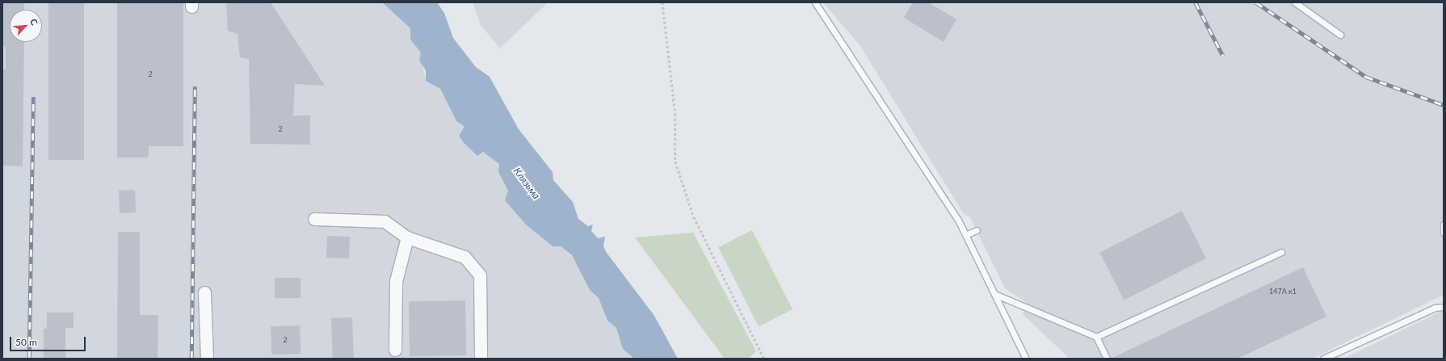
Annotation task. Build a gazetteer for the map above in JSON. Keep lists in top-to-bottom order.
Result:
{
  "water": ["Клязьма"],
  "house_numbers": [
    "2",
    "2",
    "147А к1",
    "2"
  ],
  "scale_bar": "50 m",
  "north": "top right"
}
